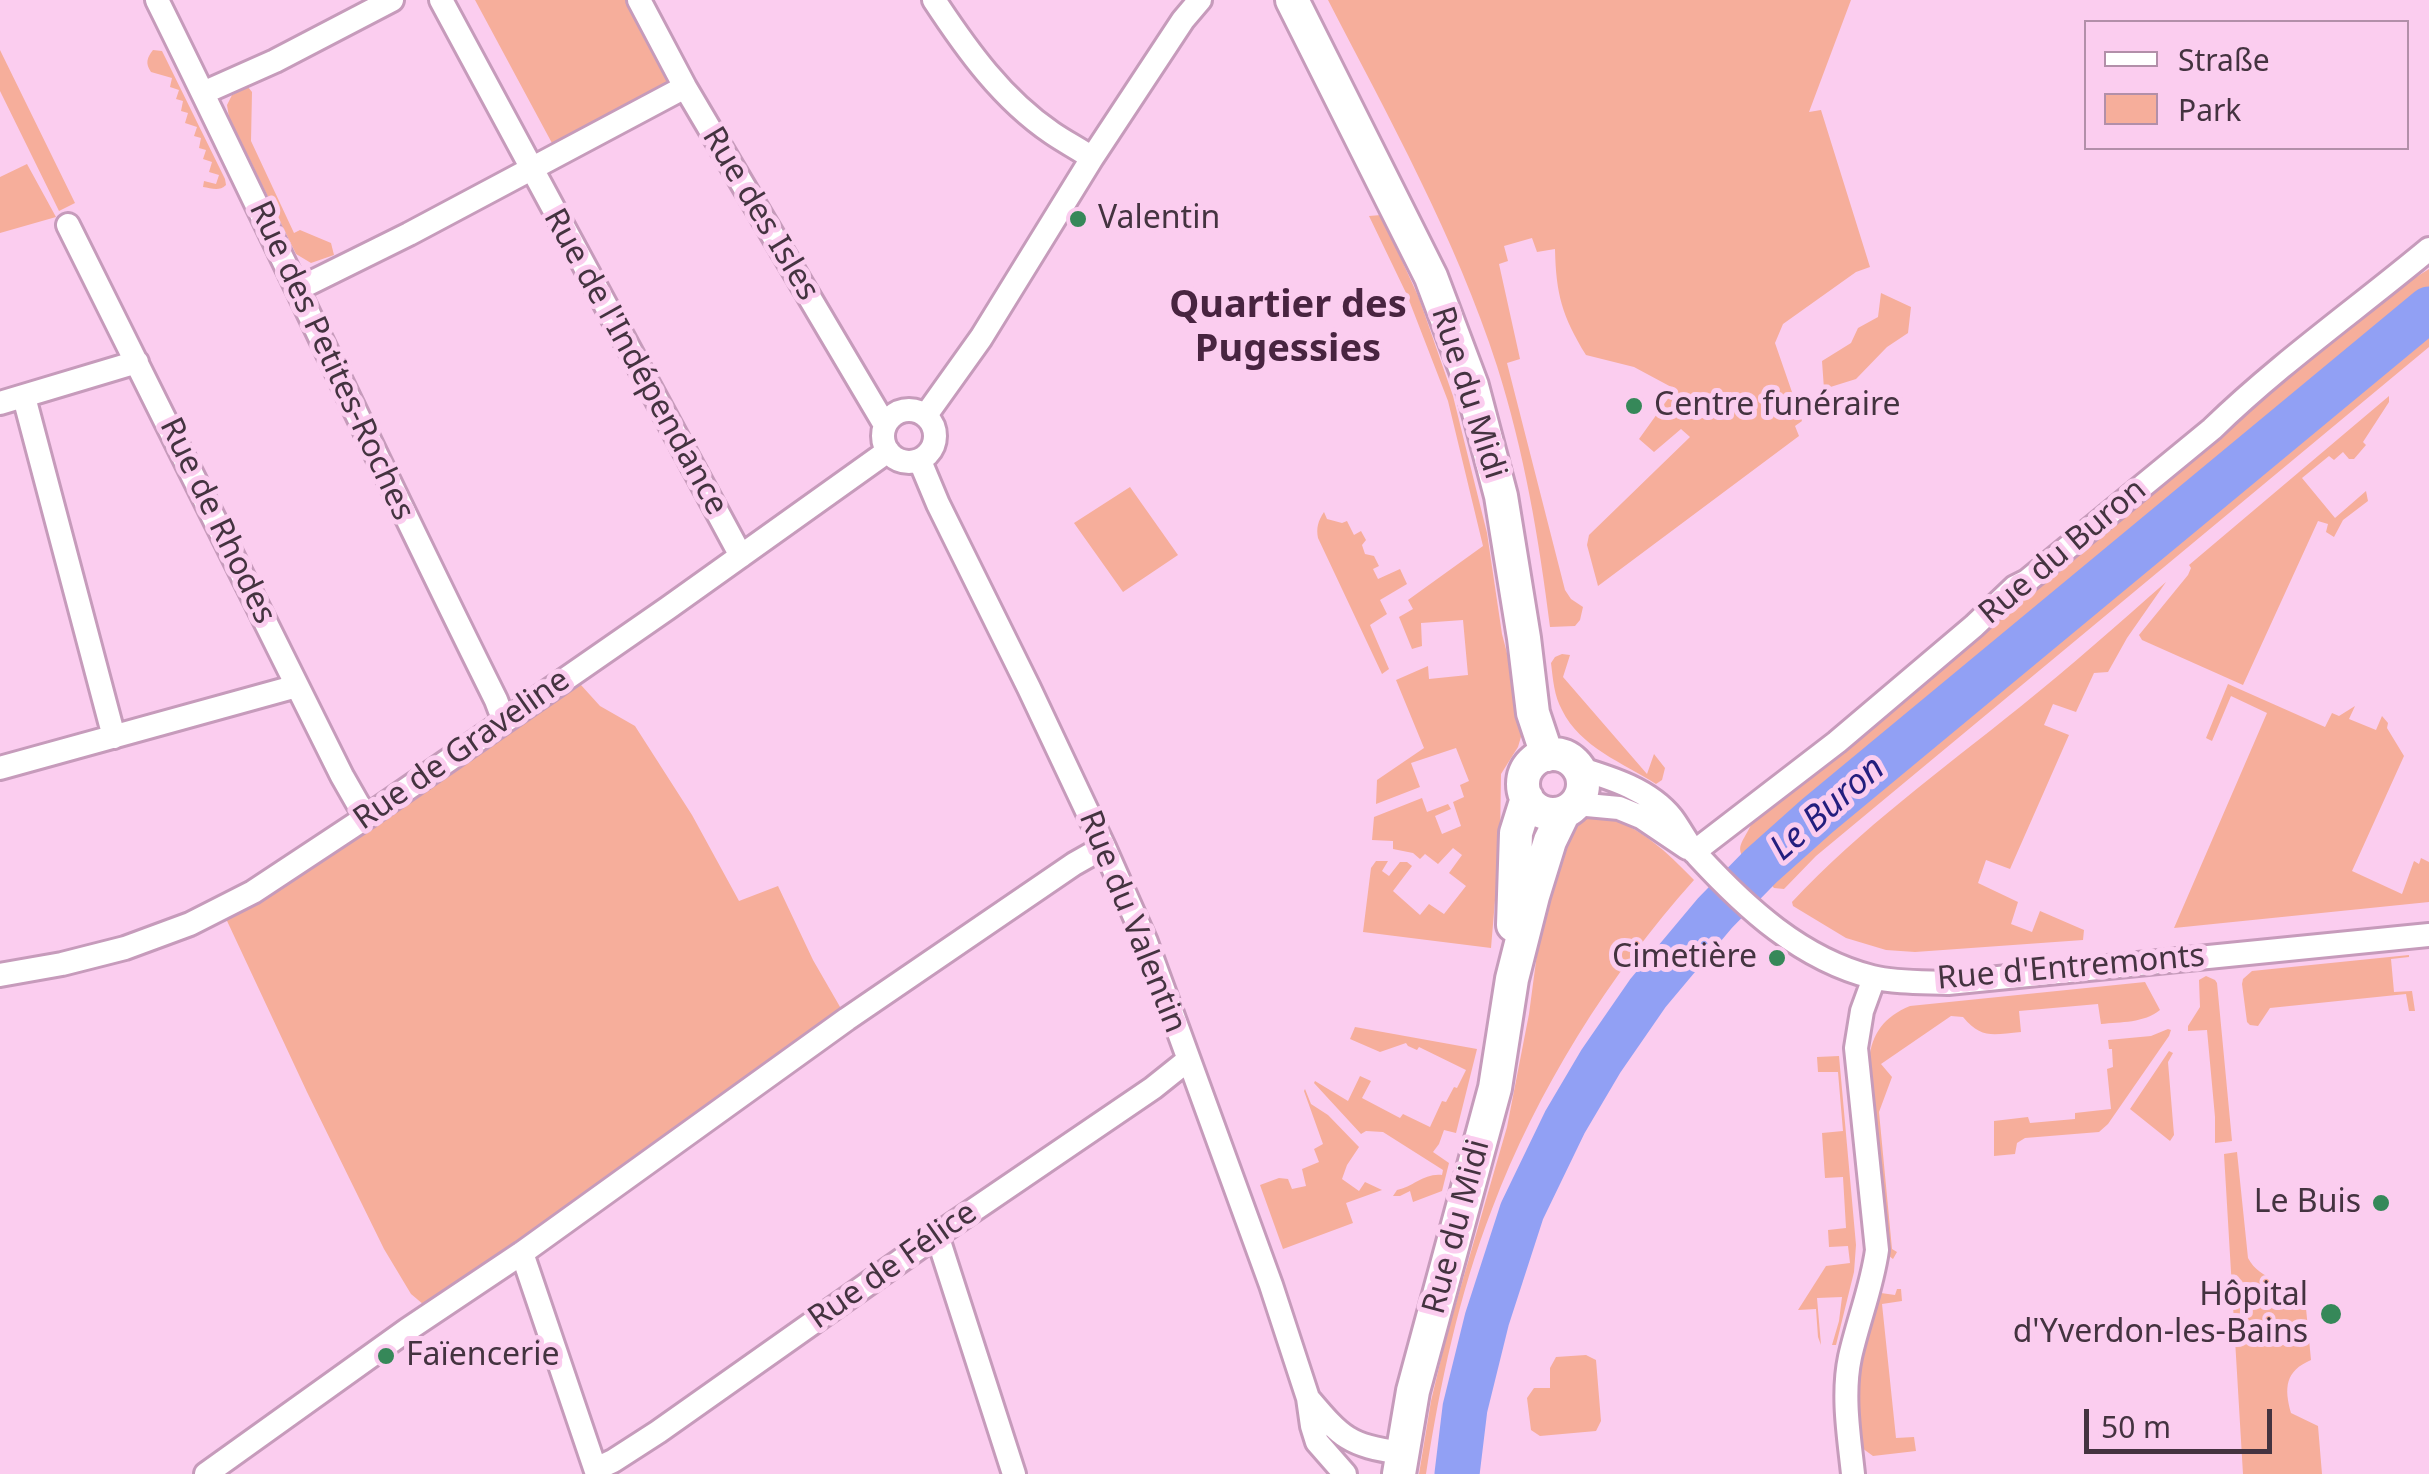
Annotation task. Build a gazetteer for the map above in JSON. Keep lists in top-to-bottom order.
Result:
{
  "streets": {
    "main road": ["Rue du Midi"],
    "street": [
      "Rue des Isles",
      "Rue des Petites-Roches",
      "Rue de l'Indépendance",
      "Rue de Rhodes",
      "Rue du Buron",
      "Rue de Graveline",
      "Rue du Valentin",
      "Rue d'Entremonts",
      "Rue de Félice"
    ]
  },
  "crossings": [
    ["Rue des Isles", "Rue de l'Indépendance"],
    ["Rue des Isles", "Rue de Graveline"],
    ["Rue des Isles", "Rue du Valentin"],
    ["Rue des Petites-Roches", "Rue de l'Indépendance"],
    ["Rue des Petites-Roches", "Rue de Graveline"],
    ["Rue de l'Indépendance", "Rue de Graveline"],
    ["Rue du Midi", "Rue du Valentin"],
    ["Rue du Midi", "Rue d'Entremonts"],
    ["Rue de Rhodes", "Rue de Graveline"],
    ["Rue du Buron", "Rue d'Entremonts"],
    ["Rue de Graveline", "Rue du Valentin"],
    ["Rue du Valentin", "Rue de Félice"]
  ],
  "districts": ["Quartier des Pugessies"],
  "water": ["Le Buron"],
  "places": [
    "Valentin",
    "Centre funéraire",
    "Cimetière",
    "Le Buis",
    "Hôpital d'Yverdon-les-Bains",
    "Faïencerie"
  ],
  "legend": ["Straße", "Park"],
  "scale_bar": "50 m"
}
